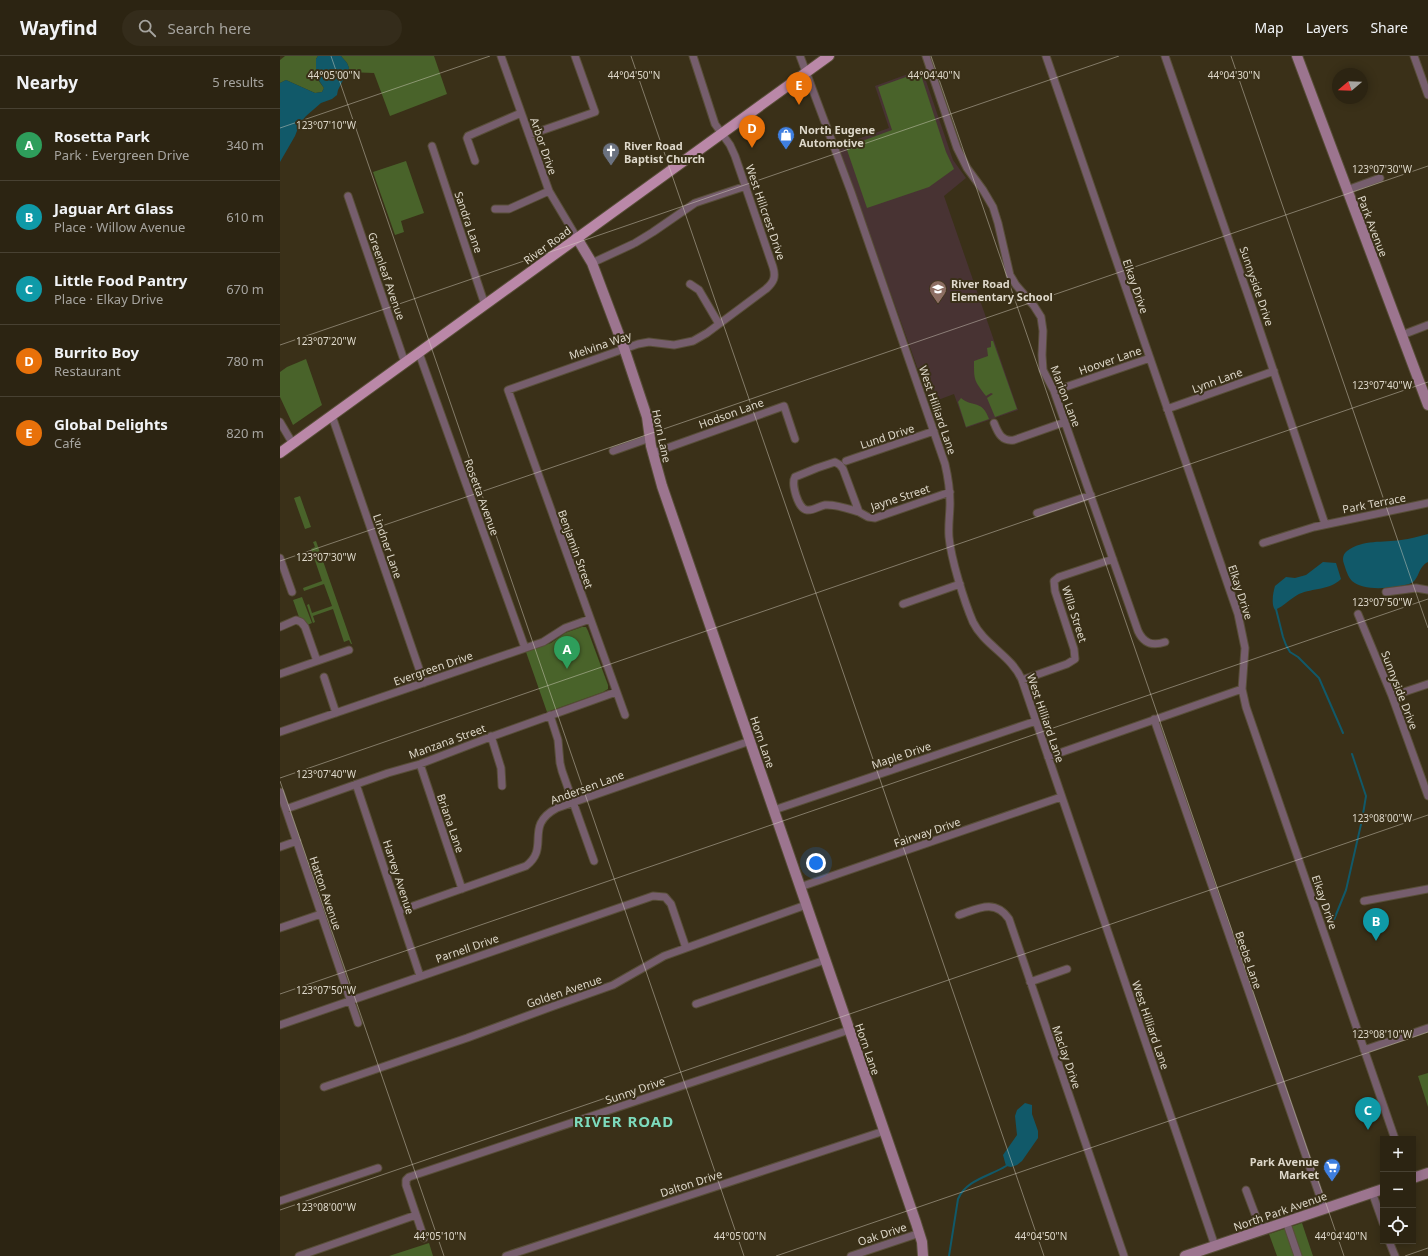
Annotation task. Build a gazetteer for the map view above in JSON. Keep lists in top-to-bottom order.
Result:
{
  "streets": {
    "main road": ["River Road"],
    "street": [
      "Arbor Drive",
      "West Hillcrest Drive",
      "Sandra Lane",
      "Park Avenue",
      "Greenleaf Avenue",
      "Elkay Drive",
      "Sunnyside Drive",
      "Melvina Way",
      "Hoover Lane",
      "Lynn Lane",
      "Marion Lane",
      "West Hilliard Lane",
      "Hodson Lane",
      "Horn Lane",
      "Lund Drive",
      "Rosetta Avenue",
      "Jayne Street",
      "Park Terrace",
      "Lindner Lane",
      "Benjamin Street",
      "Willa Street",
      "Evergreen Drive",
      "Manzana Street",
      "Maple Drive",
      "Andersen Lane",
      "Briana Lane",
      "Fairway Drive",
      "Harvey Avenue",
      "Hatton Avenue",
      "Parnell Drive",
      "Beebe Lane",
      "Golden Avenue",
      "Maclay Drive",
      "Sunny Drive",
      "Dalton Drive",
      "North Park Avenue",
      "Oak Drive"
    ]
  },
  "crossings": [
    ["Arbor Drive", "River Road"],
    ["Arbor Drive", "Horn Lane"],
    ["West Hillcrest Drive", "River Road"],
    ["West Hillcrest Drive", "Melvina Way"],
    ["Sandra Lane", "River Road"],
    ["River Road", "Greenleaf Avenue"],
    ["River Road", "West Hilliard Lane"],
    ["River Road", "Horn Lane"],
    ["River Road", "Rosetta Avenue"],
    ["River Road", "Lindner Lane"],
    ["Elkay Drive", "Hoover Lane"],
    ["Elkay Drive", "Lynn Lane"],
    ["Sunnyside Drive", "Lynn Lane"],
    ["Sunnyside Drive", "Park Terrace"],
    ["Melvina Way", "Horn Lane"],
    ["Melvina Way", "Benjamin Street"],
    ["Hoover Lane", "Marion Lane"],
    ["Marion Lane", "Willa Street"],
    ["West Hilliard Lane", "Lund Drive"],
    ["West Hilliard Lane", "Jayne Street"],
    ["West Hilliard Lane", "Willa Street"],
    ["West Hilliard Lane", "Maple Drive"],
    ["West Hilliard Lane", "Fairway Drive"],
    ["West Hilliard Lane", "North Park Avenue"],
    ["Hodson Lane", "Horn Lane"],
    ["Horn Lane", "Maple Drive"],
    ["Horn Lane", "Andersen Lane"],
    ["Horn Lane", "Fairway Drive"],
    ["Horn Lane", "Golden Avenue"],
    ["Horn Lane", "Sunny Drive"],
    ["Horn Lane", "Dalton Drive"],
    ["Horn Lane", "Oak Drive"],
    ["Rosetta Avenue", "Evergreen Drive"],
    ["Lindner Lane", "Evergreen Drive"],
    ["Benjamin Street", "Evergreen Drive"],
    ["Benjamin Street", "Manzana Street"],
    ["Manzana Street", "Briana Lane"],
    ["Manzana Street", "Harvey Avenue"],
    ["Manzana Street", "Hatton Avenue"],
    ["Andersen Lane", "Briana Lane"],
    ["Andersen Lane", "Harvey Avenue"],
    ["Harvey Avenue", "Parnell Drive"],
    ["Hatton Avenue", "Parnell Drive"],
    ["Parnell Drive", "Golden Avenue"],
    ["Beebe Lane", "North Park Avenue"]
  ],
  "districts": ["RIVER ROAD"],
  "places": {
    "shop": ["North Eugene Automotive"],
    "church": ["River Road Baptist Church"],
    "school or university": ["River Road Elementary School"],
    "supermarket": ["Park Avenue Market"]
  },
  "north": "left",
  "page": {
    "header": "Wayfind",
    "search": "Search here",
    "nav": ["Map", "Layers", "Share"],
    "heading": ["Nearby", "5 results"],
    "pins": [
      "E",
      "D",
      "A",
      "B",
      "C"
    ],
    "list": [
      {
        "mark": "A",
        "name": "Rosetta Park",
        "note": "Park · Evergreen Drive",
        "value": "340 m"
      },
      {
        "mark": "B",
        "name": "Jaguar Art Glass",
        "note": "Place · Willow Avenue",
        "value": "610 m"
      },
      {
        "mark": "C",
        "name": "Little Food Pantry",
        "note": "Place · Elkay Drive",
        "value": "670 m"
      },
      {
        "mark": "D",
        "name": "Burrito Boy",
        "note": "Restaurant",
        "value": "780 m"
      },
      {
        "mark": "E",
        "name": "Global Delights",
        "note": "Café",
        "value": "820 m"
      }
    ],
    "map_buttons": ["+", "−"]
  },
  "coordinates": [
    "44°05'00\"N",
    "44°04'50\"N",
    "44°04'40\"N",
    "44°04'30\"N",
    "123°07'10\"W",
    "123°07'30\"W",
    "123°07'20\"W",
    "123°07'40\"W",
    "123°07'50\"W",
    "123°08'00\"W",
    "123°08'10\"W",
    "44°05'10\"N"
  ]
}
